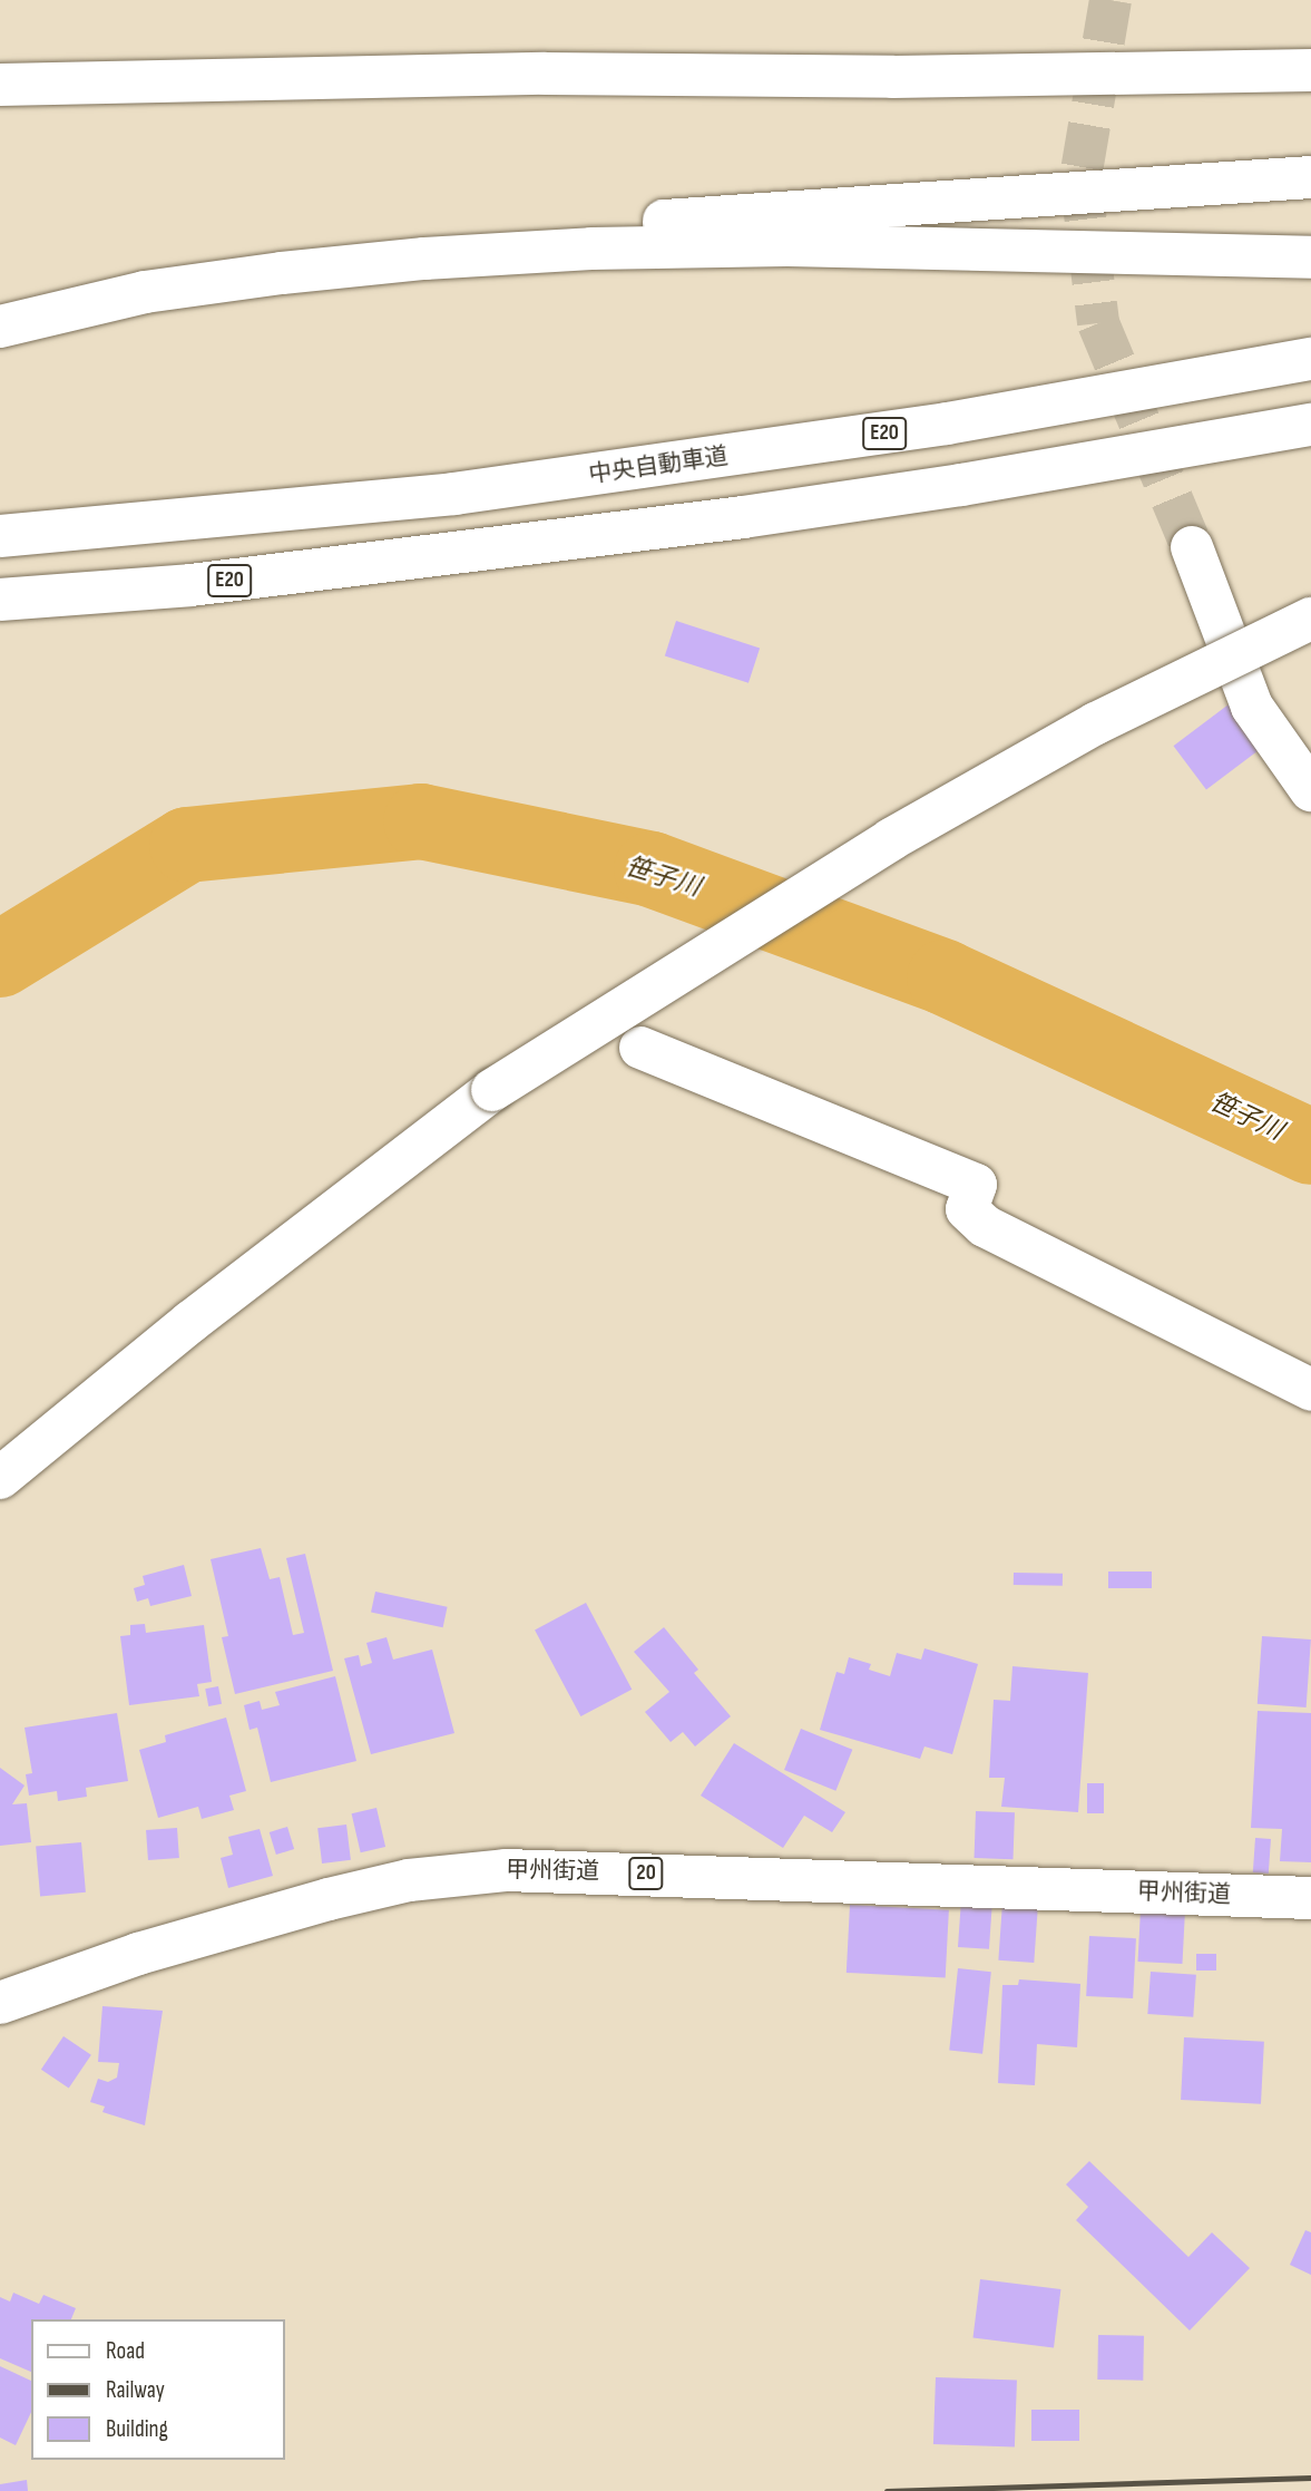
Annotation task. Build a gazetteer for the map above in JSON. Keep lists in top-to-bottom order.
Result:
{
  "streets": {
    "main road": [
      "E20",
      "中央自動車道",
      "甲州街道",
      "20"
    ]
  },
  "water": ["笹子川"],
  "legend": ["Road", "Railway", "Building"]
}
